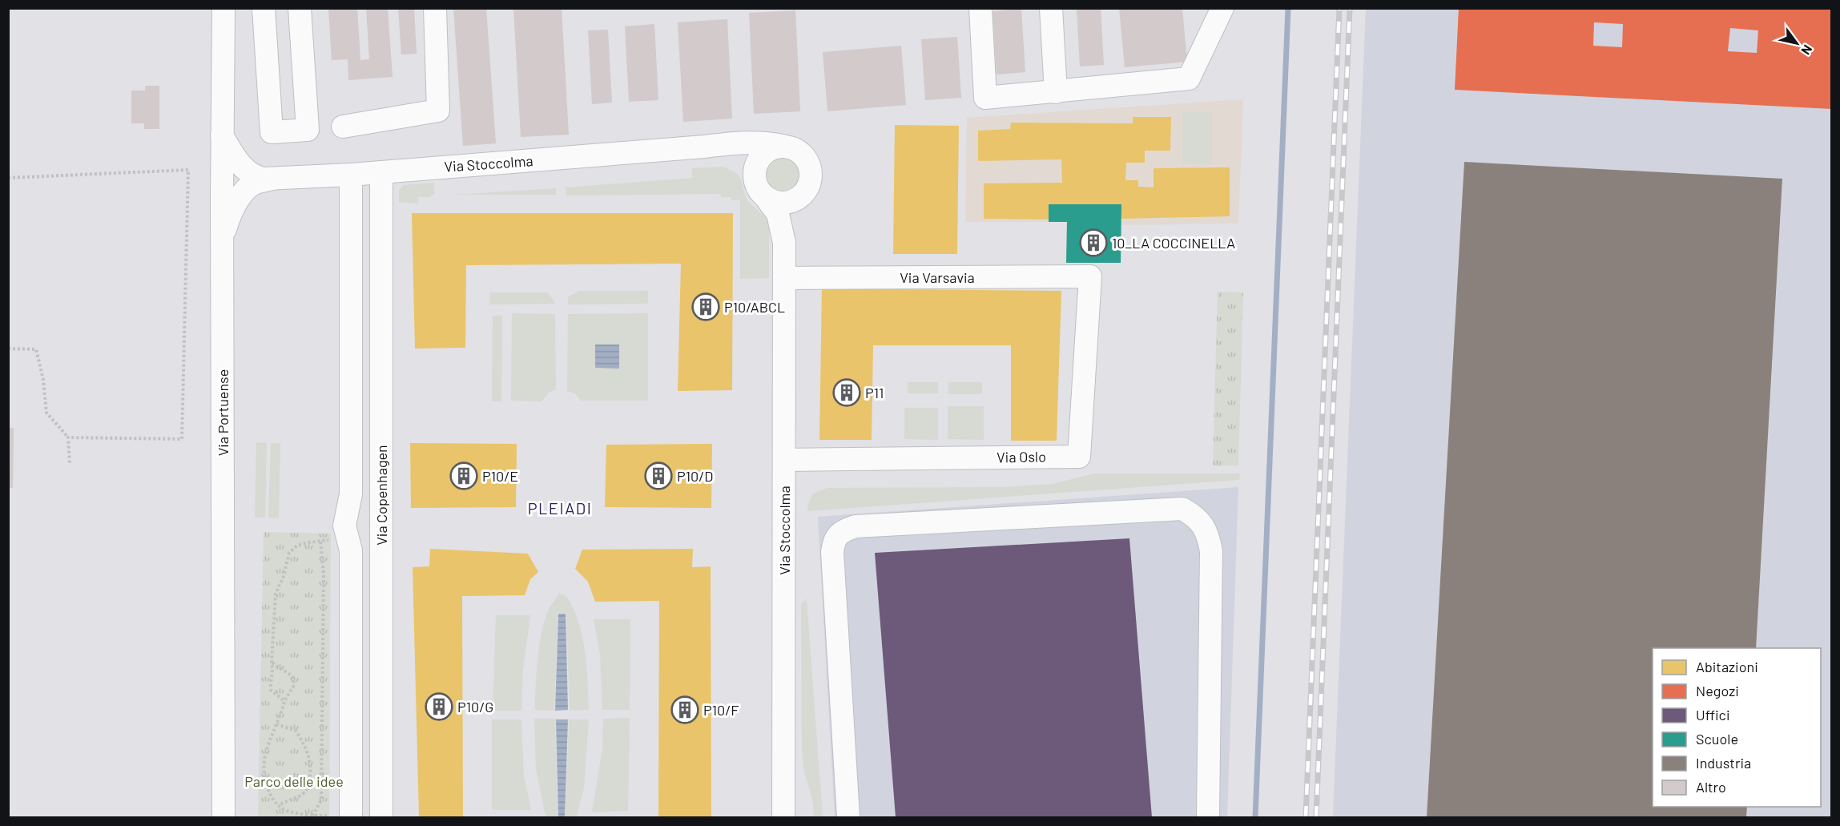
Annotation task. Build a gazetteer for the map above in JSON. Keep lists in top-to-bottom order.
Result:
{
  "streets": {
    "street": [
      "Via Stoccolma",
      "Via Varsavia",
      "Via Portuense",
      "Via Oslo",
      "Via Copenhagen"
    ]
  },
  "crossings": [
    ["Via Stoccolma", "Via Varsavia"],
    ["Via Stoccolma", "Via Portuense"],
    ["Via Stoccolma", "Via Oslo"],
    ["Via Stoccolma", "Via Copenhagen"],
    ["Via Varsavia", "Via Oslo"]
  ],
  "districts": ["PLEIADI"],
  "parks": ["Parco delle idee"],
  "places": {
    "building": [
      "10_LA COCCINELLA",
      "P10/ABCL",
      "P11",
      "P10/E",
      "P10/D",
      "P10/G",
      "P10/F"
    ]
  },
  "legend": [
    "Abitazioni",
    "Negozi",
    "Uffici",
    "Scuole",
    "Industria",
    "Altro"
  ],
  "north": "bottom right"
}
